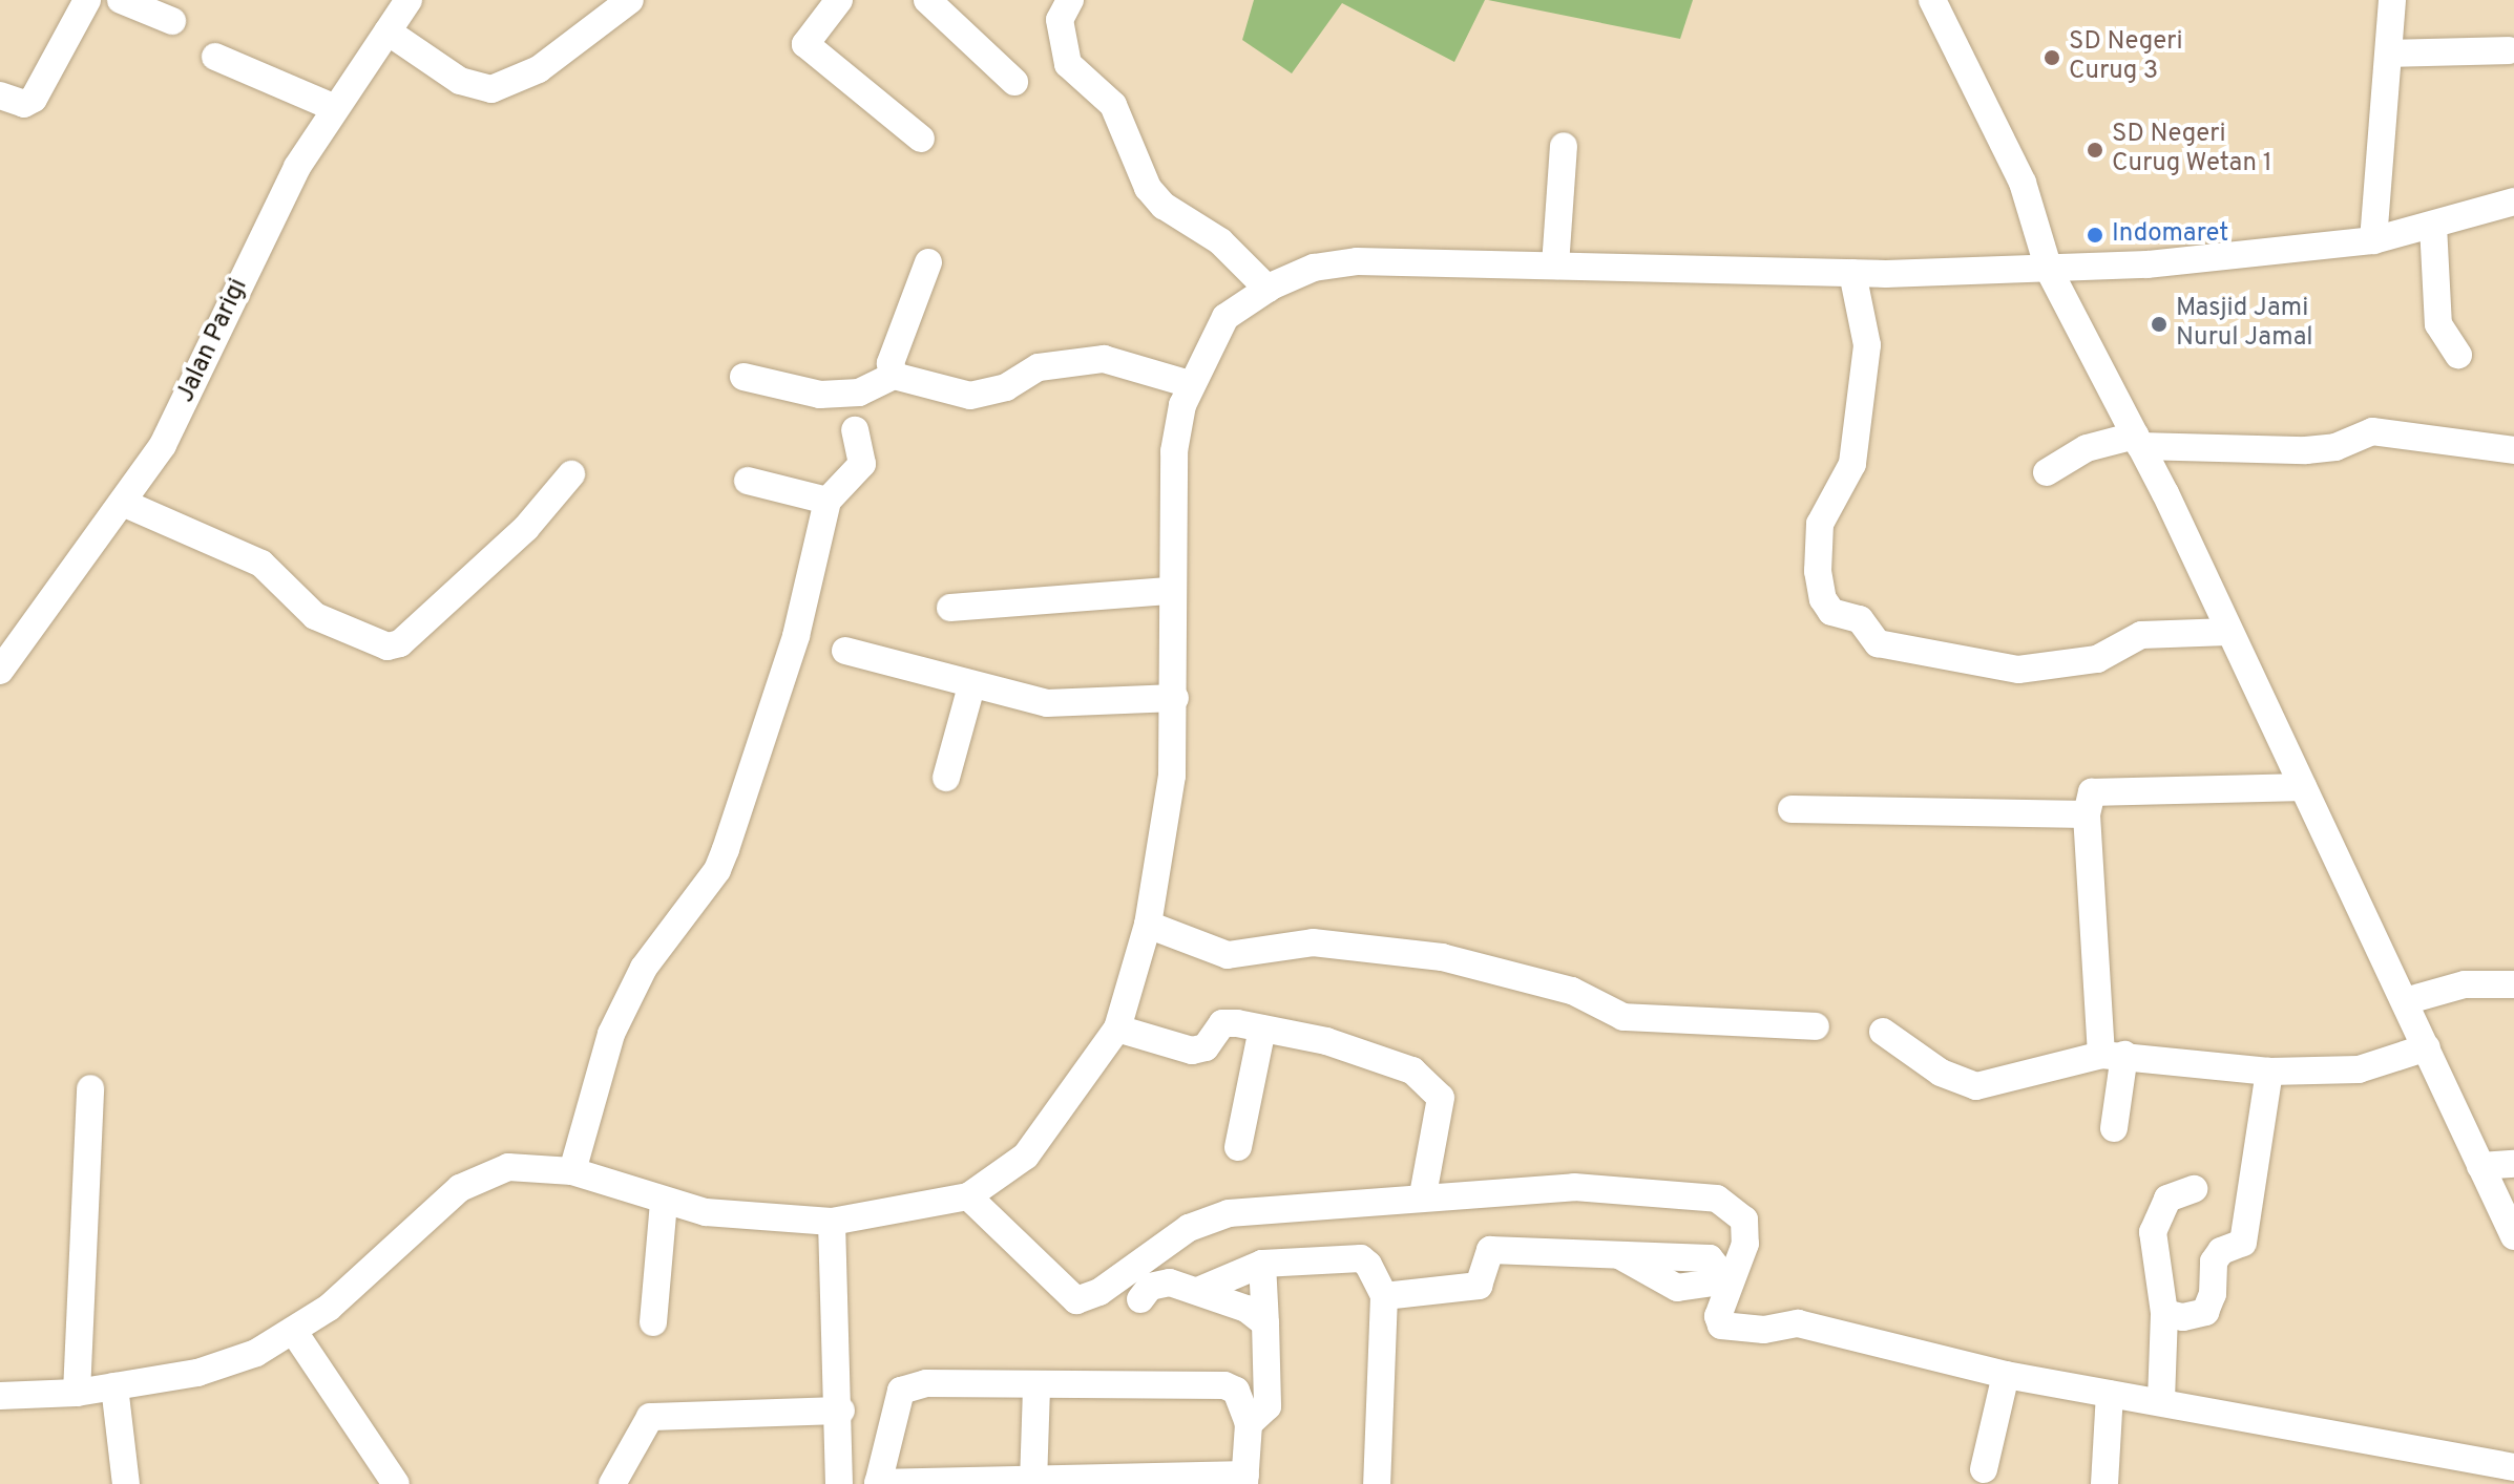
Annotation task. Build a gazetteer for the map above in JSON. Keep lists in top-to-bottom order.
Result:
{
  "streets": {
    "street": ["Jalan Parigi"]
  },
  "places": [
    "SD Negeri Curug 3",
    "SD Negeri Curug Wetan 1",
    "Indomaret",
    "Masjid Jami Nurul Jamal"
  ]
}
